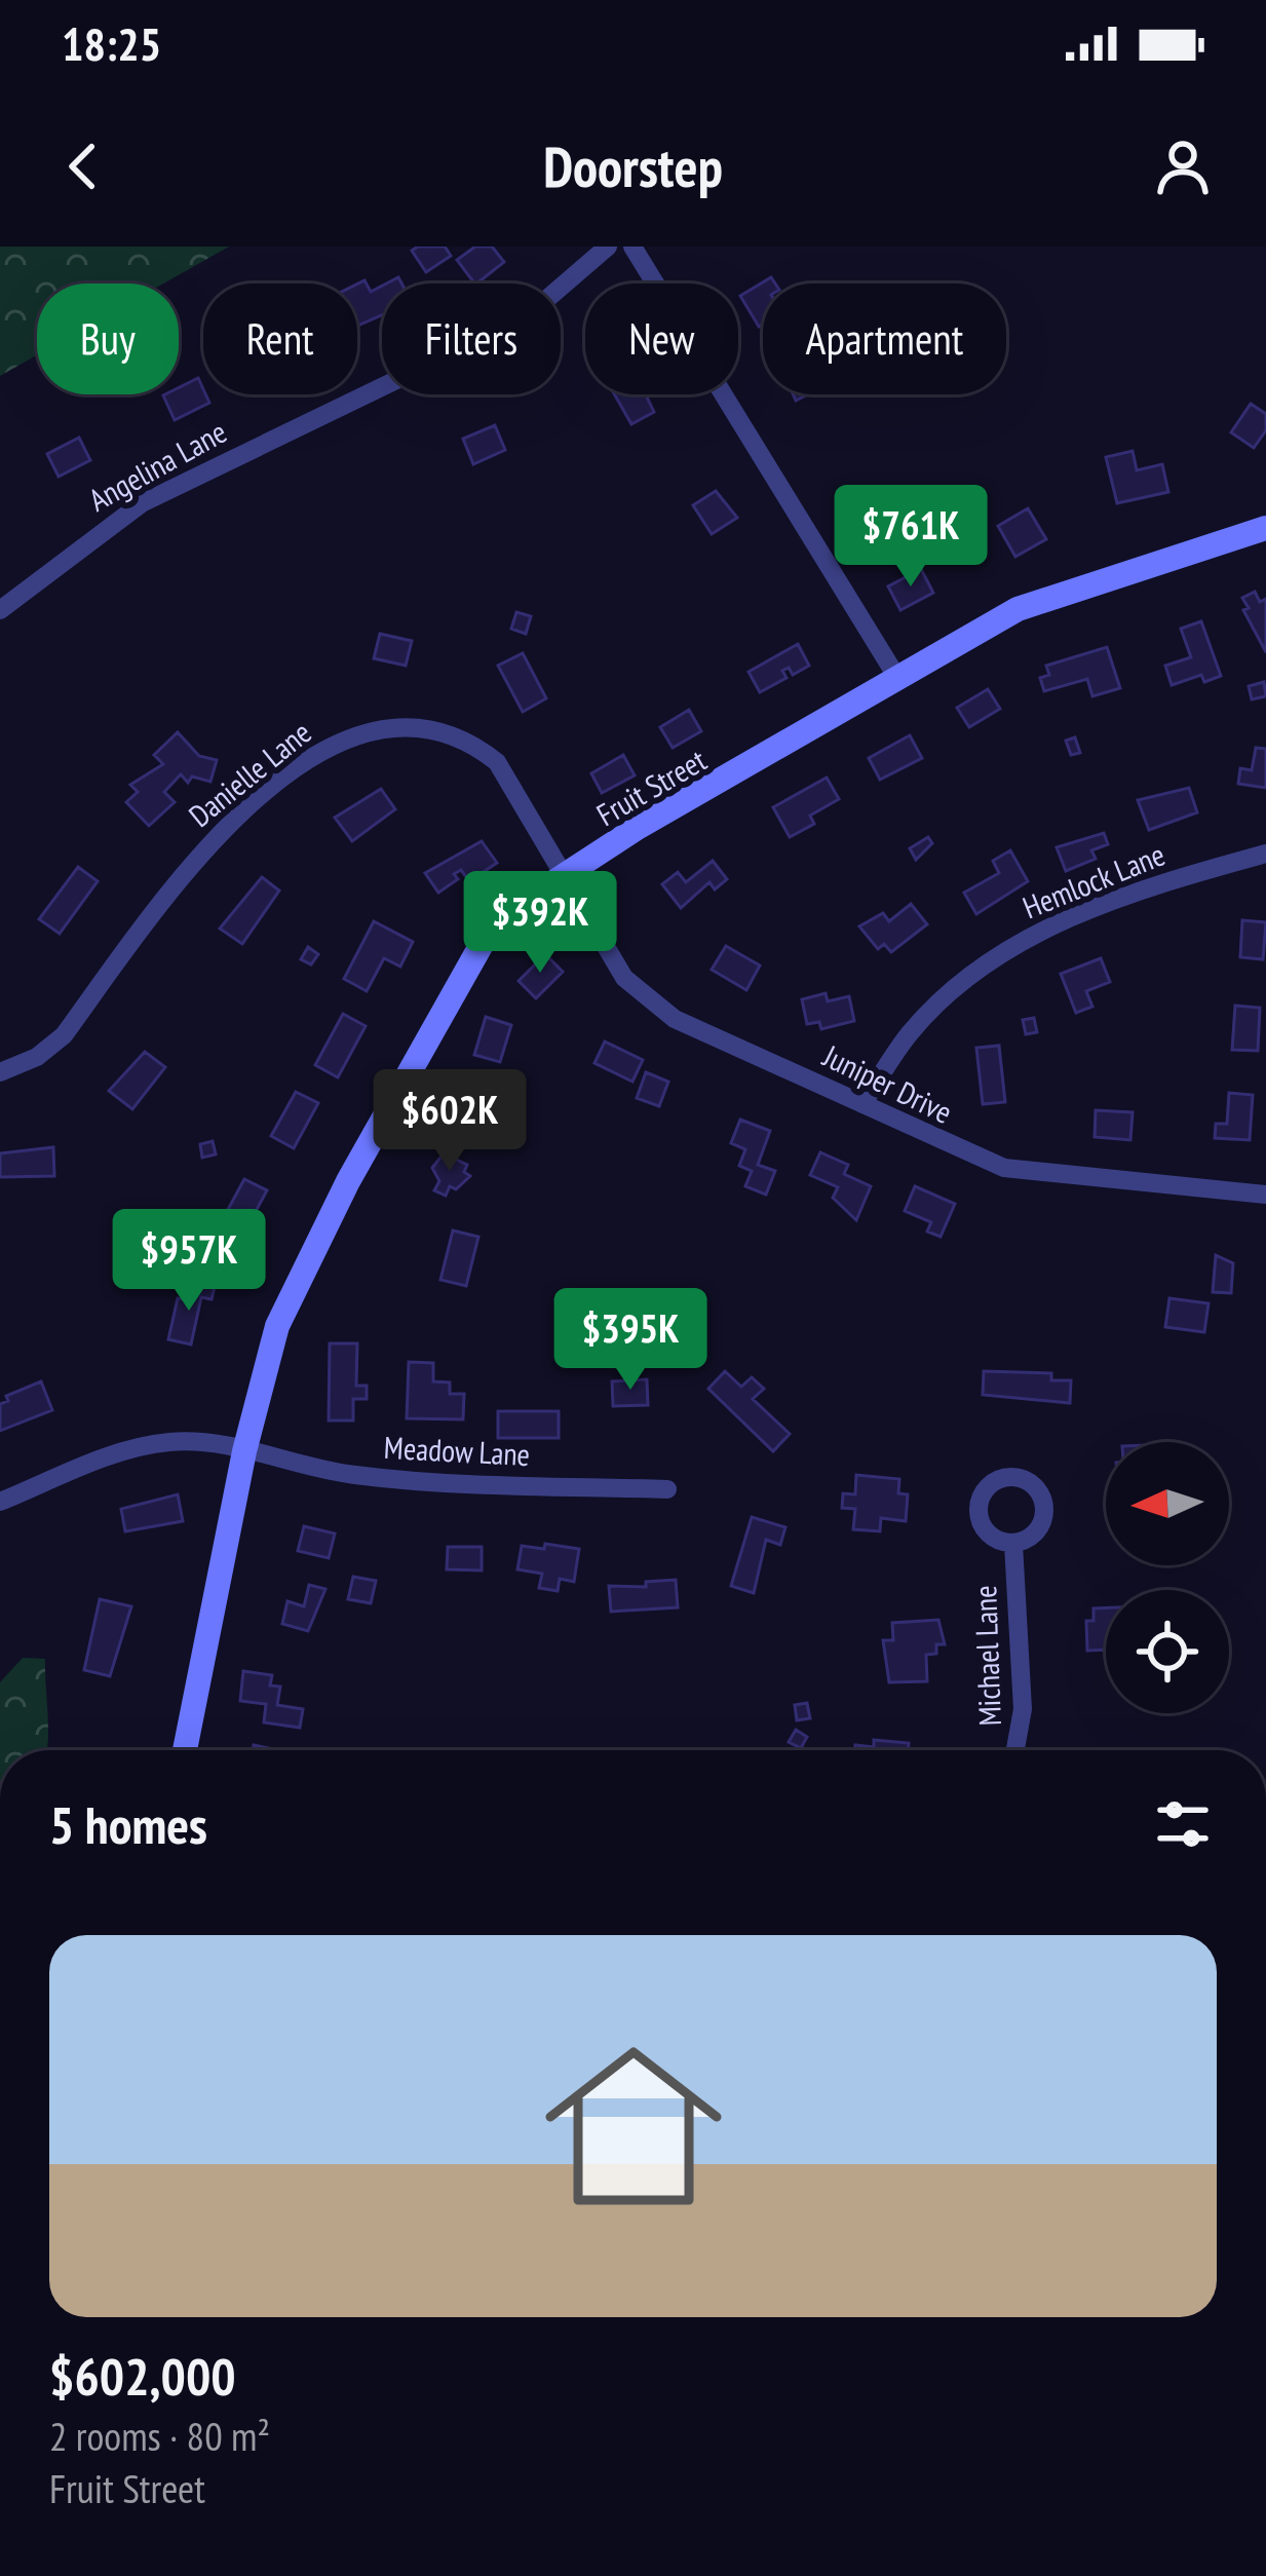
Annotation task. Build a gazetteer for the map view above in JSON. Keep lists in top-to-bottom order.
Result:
{
  "streets": {
    "street": [
      "Angelina Lane",
      "Danielle Lane",
      "Fruit Street",
      "Hemlock Lane",
      "Juniper Drive",
      "Meadow Lane",
      "Michael Lane"
    ]
  },
  "crossings": [
    ["Danielle Lane", "Fruit Street"],
    ["Danielle Lane", "Juniper Drive"],
    ["Fruit Street", "Juniper Drive"],
    ["Fruit Street", "Meadow Lane"],
    ["Hemlock Lane", "Juniper Drive"]
  ],
  "north": "left",
  "page": {
    "status": "18:25",
    "header": "Doorstep",
    "chip": [
      "Buy",
      "Rent",
      "Filters",
      "New",
      "Apartment"
    ],
    "price": [
      "$761K",
      "$392K",
      "$602K",
      "$957K",
      "$395K"
    ],
    "heading": "5 homes",
    "list": [
      {
        "name": "$602,000",
        "note": "2 rooms · 80 m² · Fruit Street"
      }
    ]
  }
}
